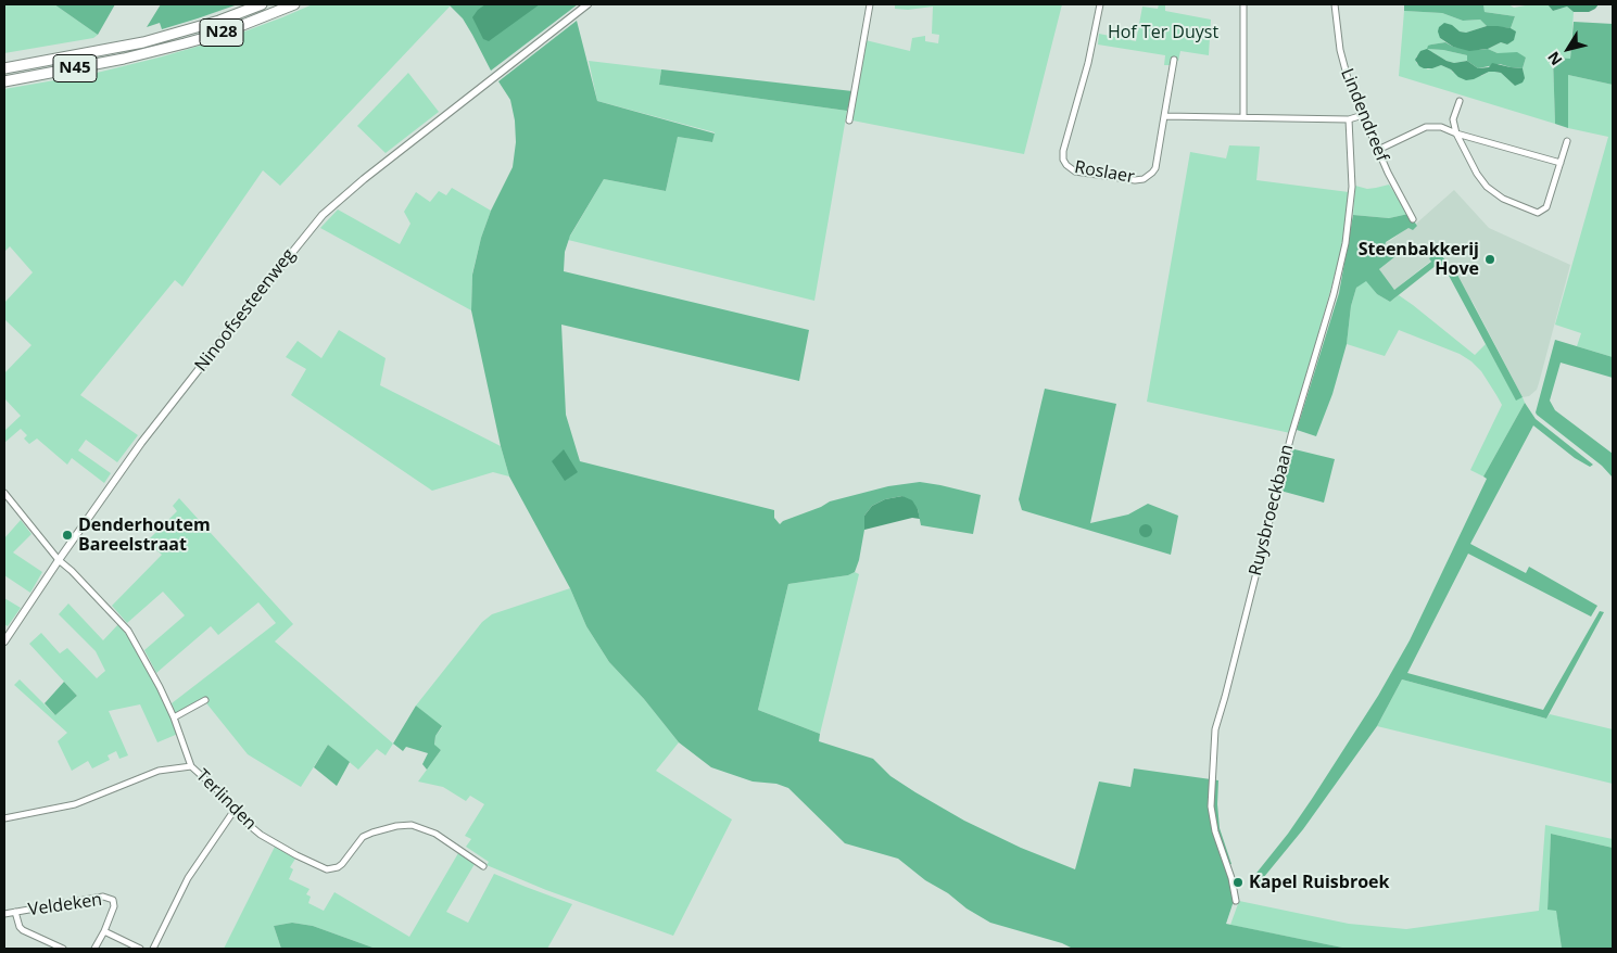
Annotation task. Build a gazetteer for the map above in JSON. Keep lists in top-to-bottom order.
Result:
{
  "streets": {
    "highway": ["N28", "N45"],
    "street": [
      "Lindendreef",
      "Roslaer",
      "Ninoofsesteenweg",
      "Ruysbroeckbaan",
      "Terlinden",
      "Veldeken"
    ]
  },
  "crossings": [
    ["N28", "N45"]
  ],
  "parks": ["Hof Ter Duyst"],
  "places": ["Steenbakkerij Hove", "Denderhoutem Bareelstraat", "Kapel Ruisbroek"],
  "north": "bottom left"
}
